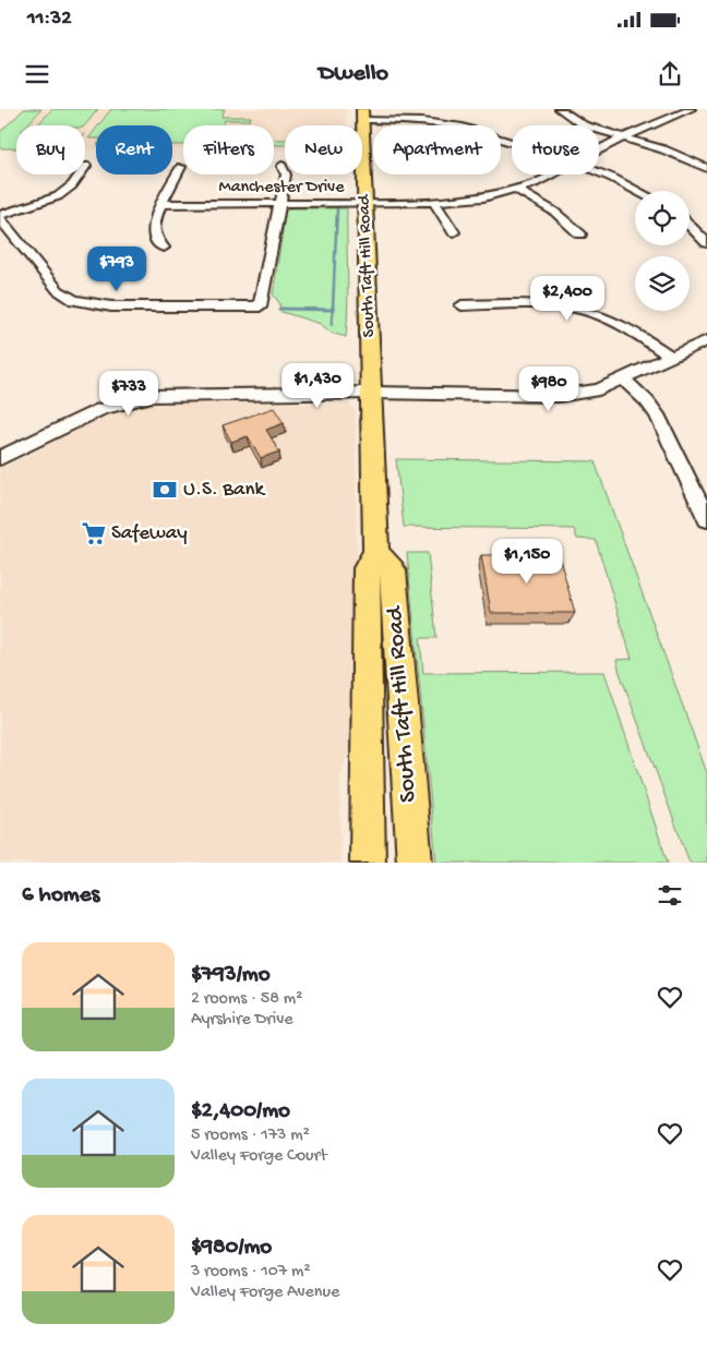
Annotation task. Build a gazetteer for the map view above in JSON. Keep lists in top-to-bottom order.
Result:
{
  "streets": {
    "main road": ["South Taft Hill Road"],
    "street": ["Manchester Drive"]
  },
  "crossings": [
    ["Manchester Drive", "South Taft Hill Road"]
  ],
  "places": {
    "bank": ["U.S. Bank"],
    "supermarket": ["Safeway"]
  },
  "page": {
    "status": "11:32",
    "header": "Dwello",
    "chip": [
      "Buy",
      "Rent",
      "Filters",
      "New",
      "Apartment",
      "House"
    ],
    "price": [
      "$793",
      "$2,400",
      "$1,430",
      "$980",
      "$733",
      "$1,150"
    ],
    "heading": "6 homes",
    "list": [
      {
        "name": "$793/mo",
        "note": "2 rooms · 58 m² · Ayrshire Drive"
      },
      {
        "name": "$2,400/mo",
        "note": "5 rooms · 173 m² · Valley Forge Court"
      },
      {
        "name": "$980/mo",
        "note": "3 rooms · 107 m² · Valley Forge Avenue"
      }
    ]
  }
}
